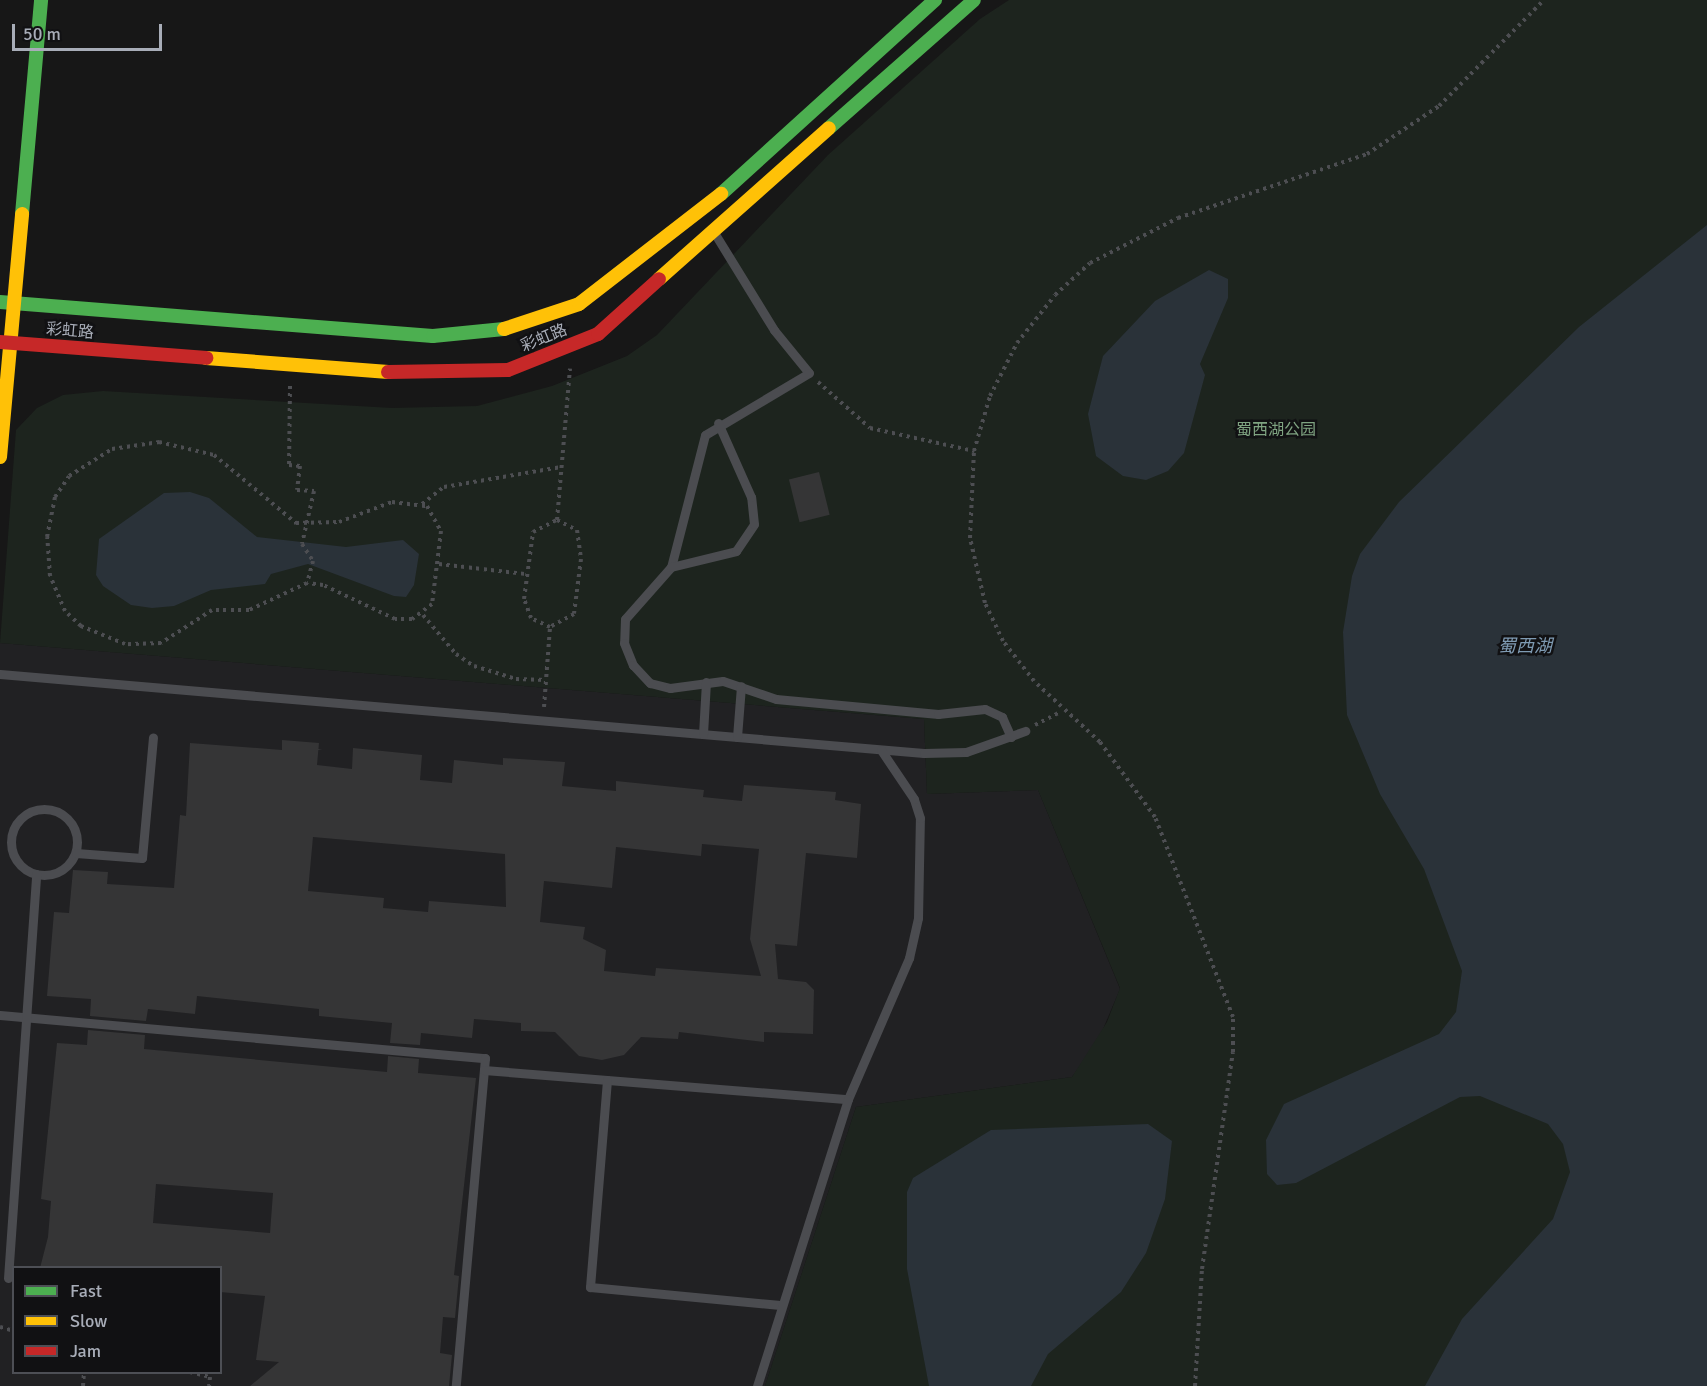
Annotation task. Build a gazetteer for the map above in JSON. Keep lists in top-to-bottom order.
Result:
{
  "streets": {
    "main road": ["彩虹路"]
  },
  "water": ["蜀西湖"],
  "parks": ["蜀西湖公园"],
  "legend": ["Fast", "Slow", "Jam"],
  "scale_bar": "50 m"
}
